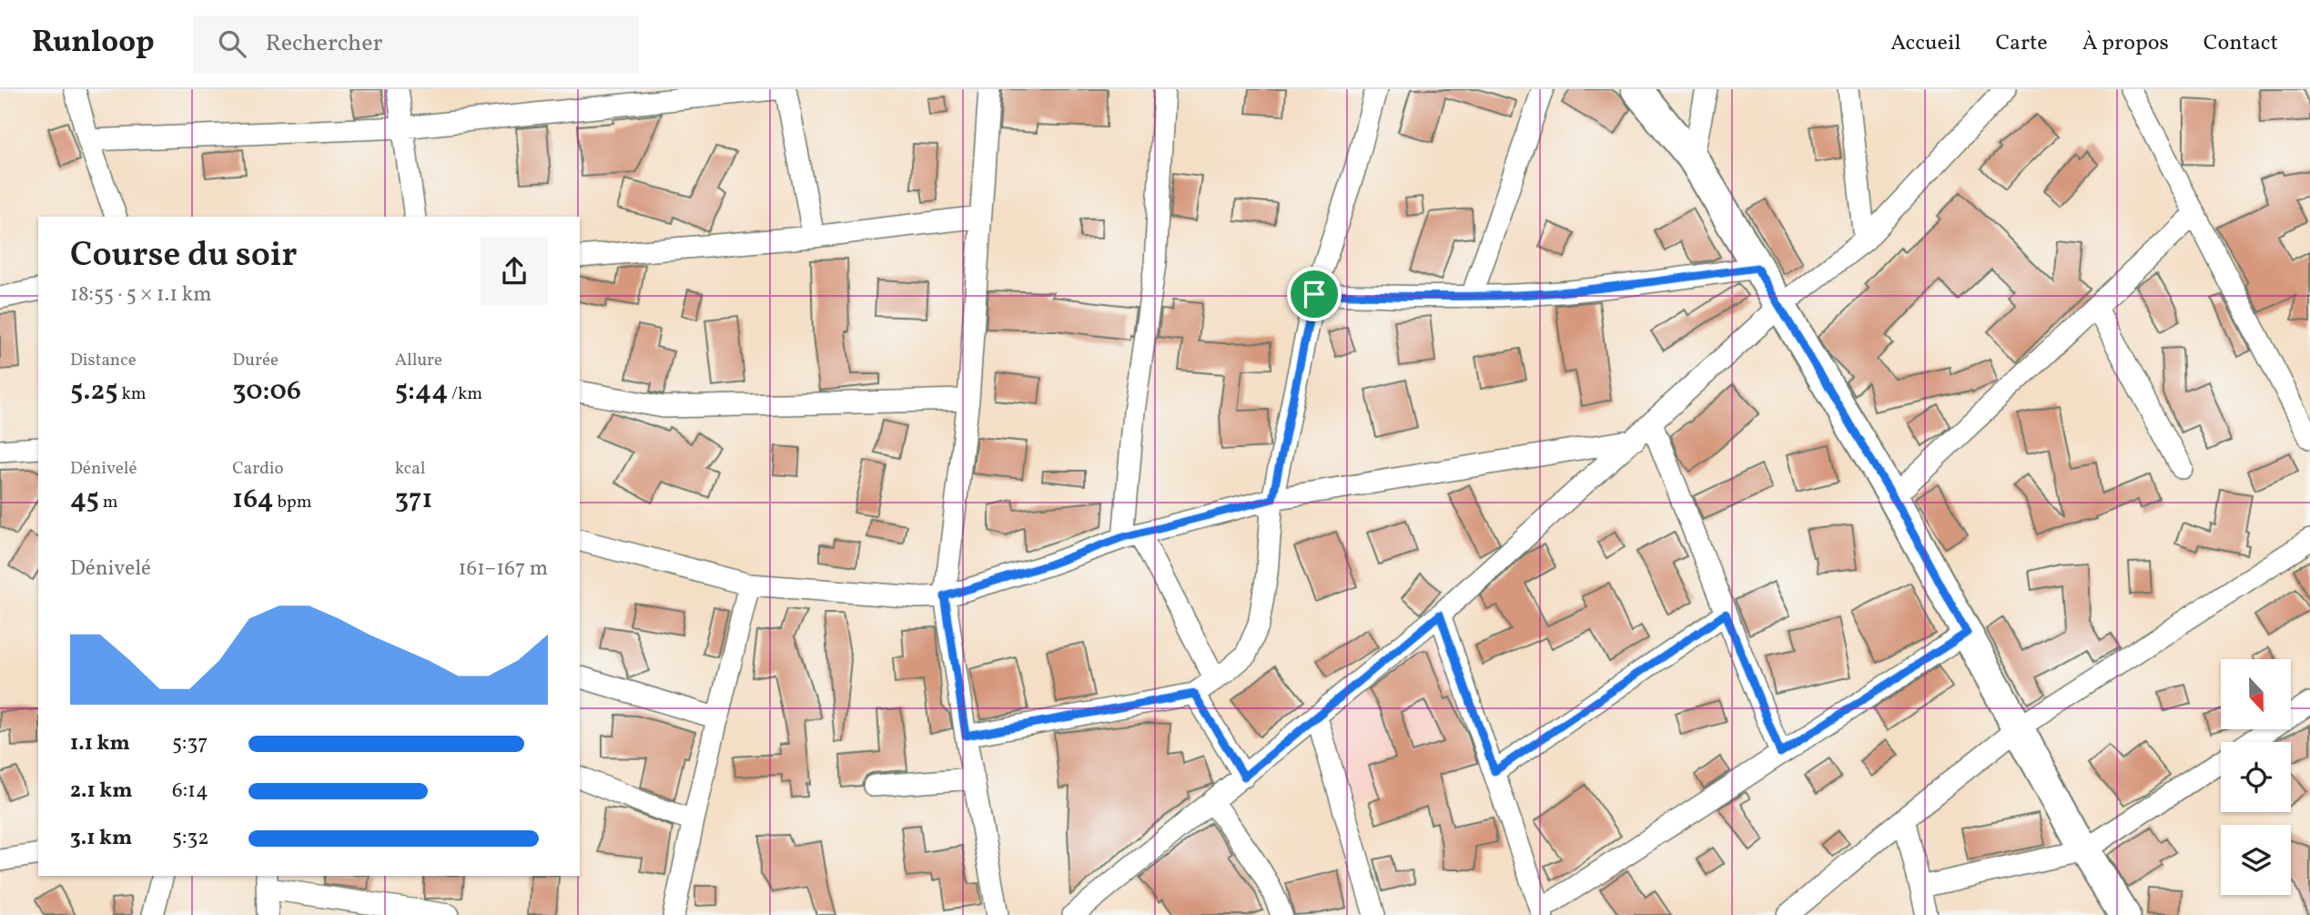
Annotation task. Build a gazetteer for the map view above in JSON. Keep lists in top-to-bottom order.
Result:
{
  "north": "bottom",
  "page": {
    "header": "Runloop",
    "search": "Rechercher",
    "nav": [
      "Accueil",
      "Carte",
      "À propos",
      "Contact"
    ],
    "heading": ["Course du soir", "18:55 · 5 × 1.1 km"],
    "stats": [
      ["Distance", "5.25 km"],
      ["Durée", "30:06"],
      ["Allure", "5:44 /km"],
      ["Dénivelé", "45 m"],
      ["Cardio", "164 bpm"],
      ["kcal", "371"]
    ],
    "chart": ["Dénivelé", "161–167 m"],
    "list": [
      {
        "name": "1.1 km",
        "note": "5:37"
      },
      {
        "name": "2.1 km",
        "note": "6:14"
      },
      {
        "name": "3.1 km",
        "note": "5:32"
      }
    ]
  }
}
